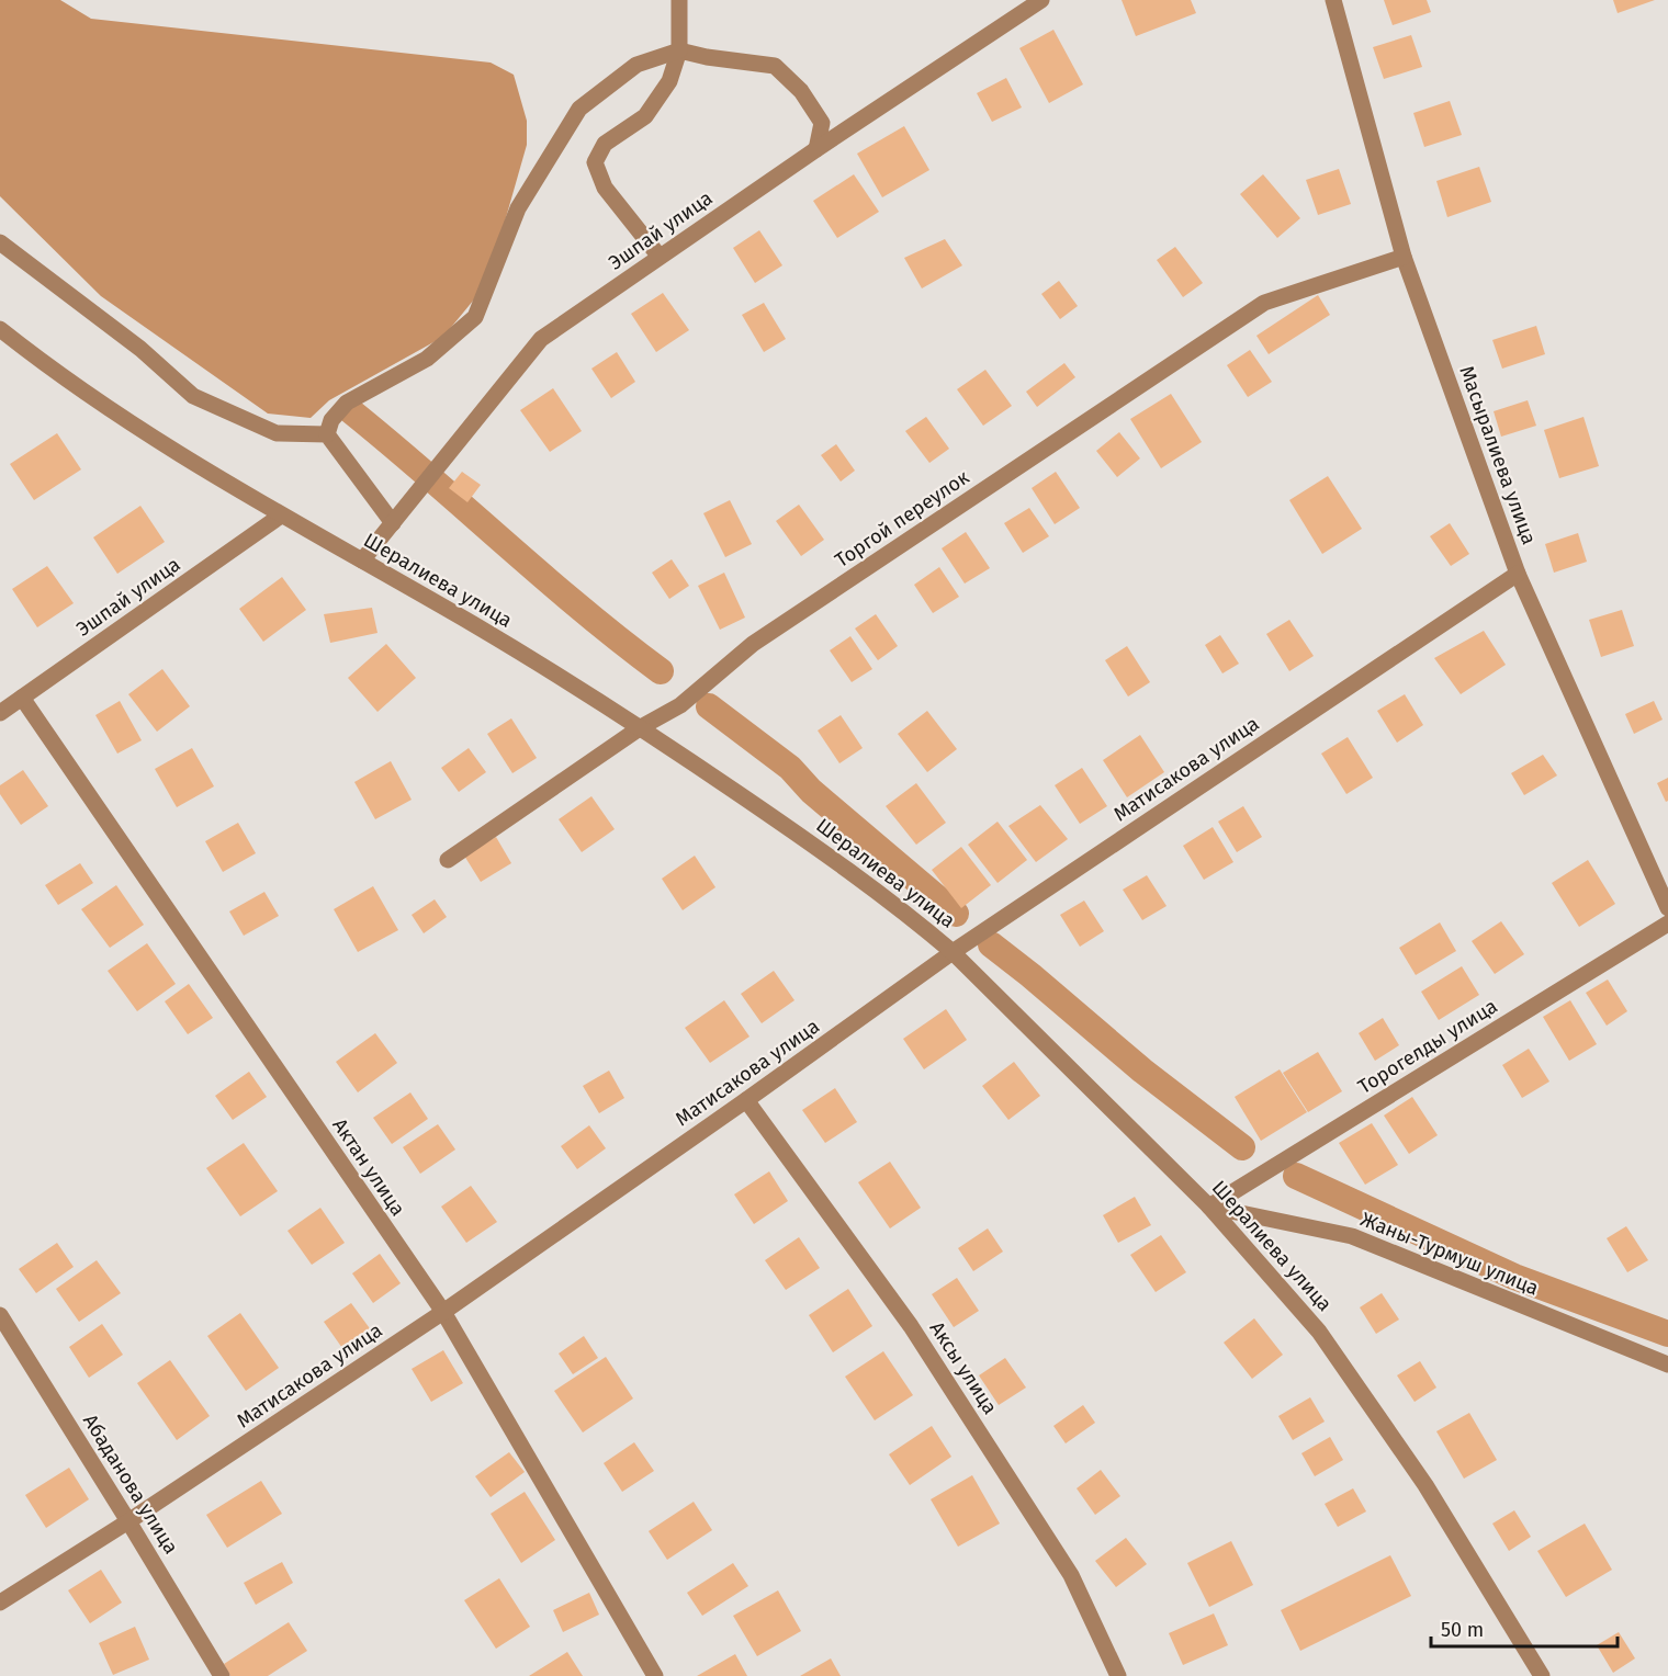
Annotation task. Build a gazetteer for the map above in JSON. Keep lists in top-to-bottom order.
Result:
{
  "streets": {
    "street": [
      "Эшпай улица",
      "Масыралиева улица",
      "Торгой переулок",
      "Шералиева улица",
      "Матисакова улица",
      "Торогелды улица",
      "Актан улица",
      "Жаны-Турмуш улица",
      "Аксы улица",
      "Абаданова улица"
    ]
  },
  "crossings": [
    ["Эшпай улица", "Шералиева улица"],
    ["Эшпай улица", "Актан улица"],
    ["Масыралиева улица", "Торгой переулок"],
    ["Масыралиева улица", "Матисакова улица"],
    ["Торгой переулок", "Шералиева улица"],
    ["Шералиева улица", "Матисакова улица"],
    ["Шералиева улица", "Торогелды улица"],
    ["Шералиева улица", "Жаны-Турмуш улица"],
    ["Матисакова улица", "Актан улица"],
    ["Матисакова улица", "Аксы улица"],
    ["Матисакова улица", "Абаданова улица"],
    ["Торогелды улица", "Жаны-Турмуш улица"]
  ],
  "scale_bar": "50 m"
}
